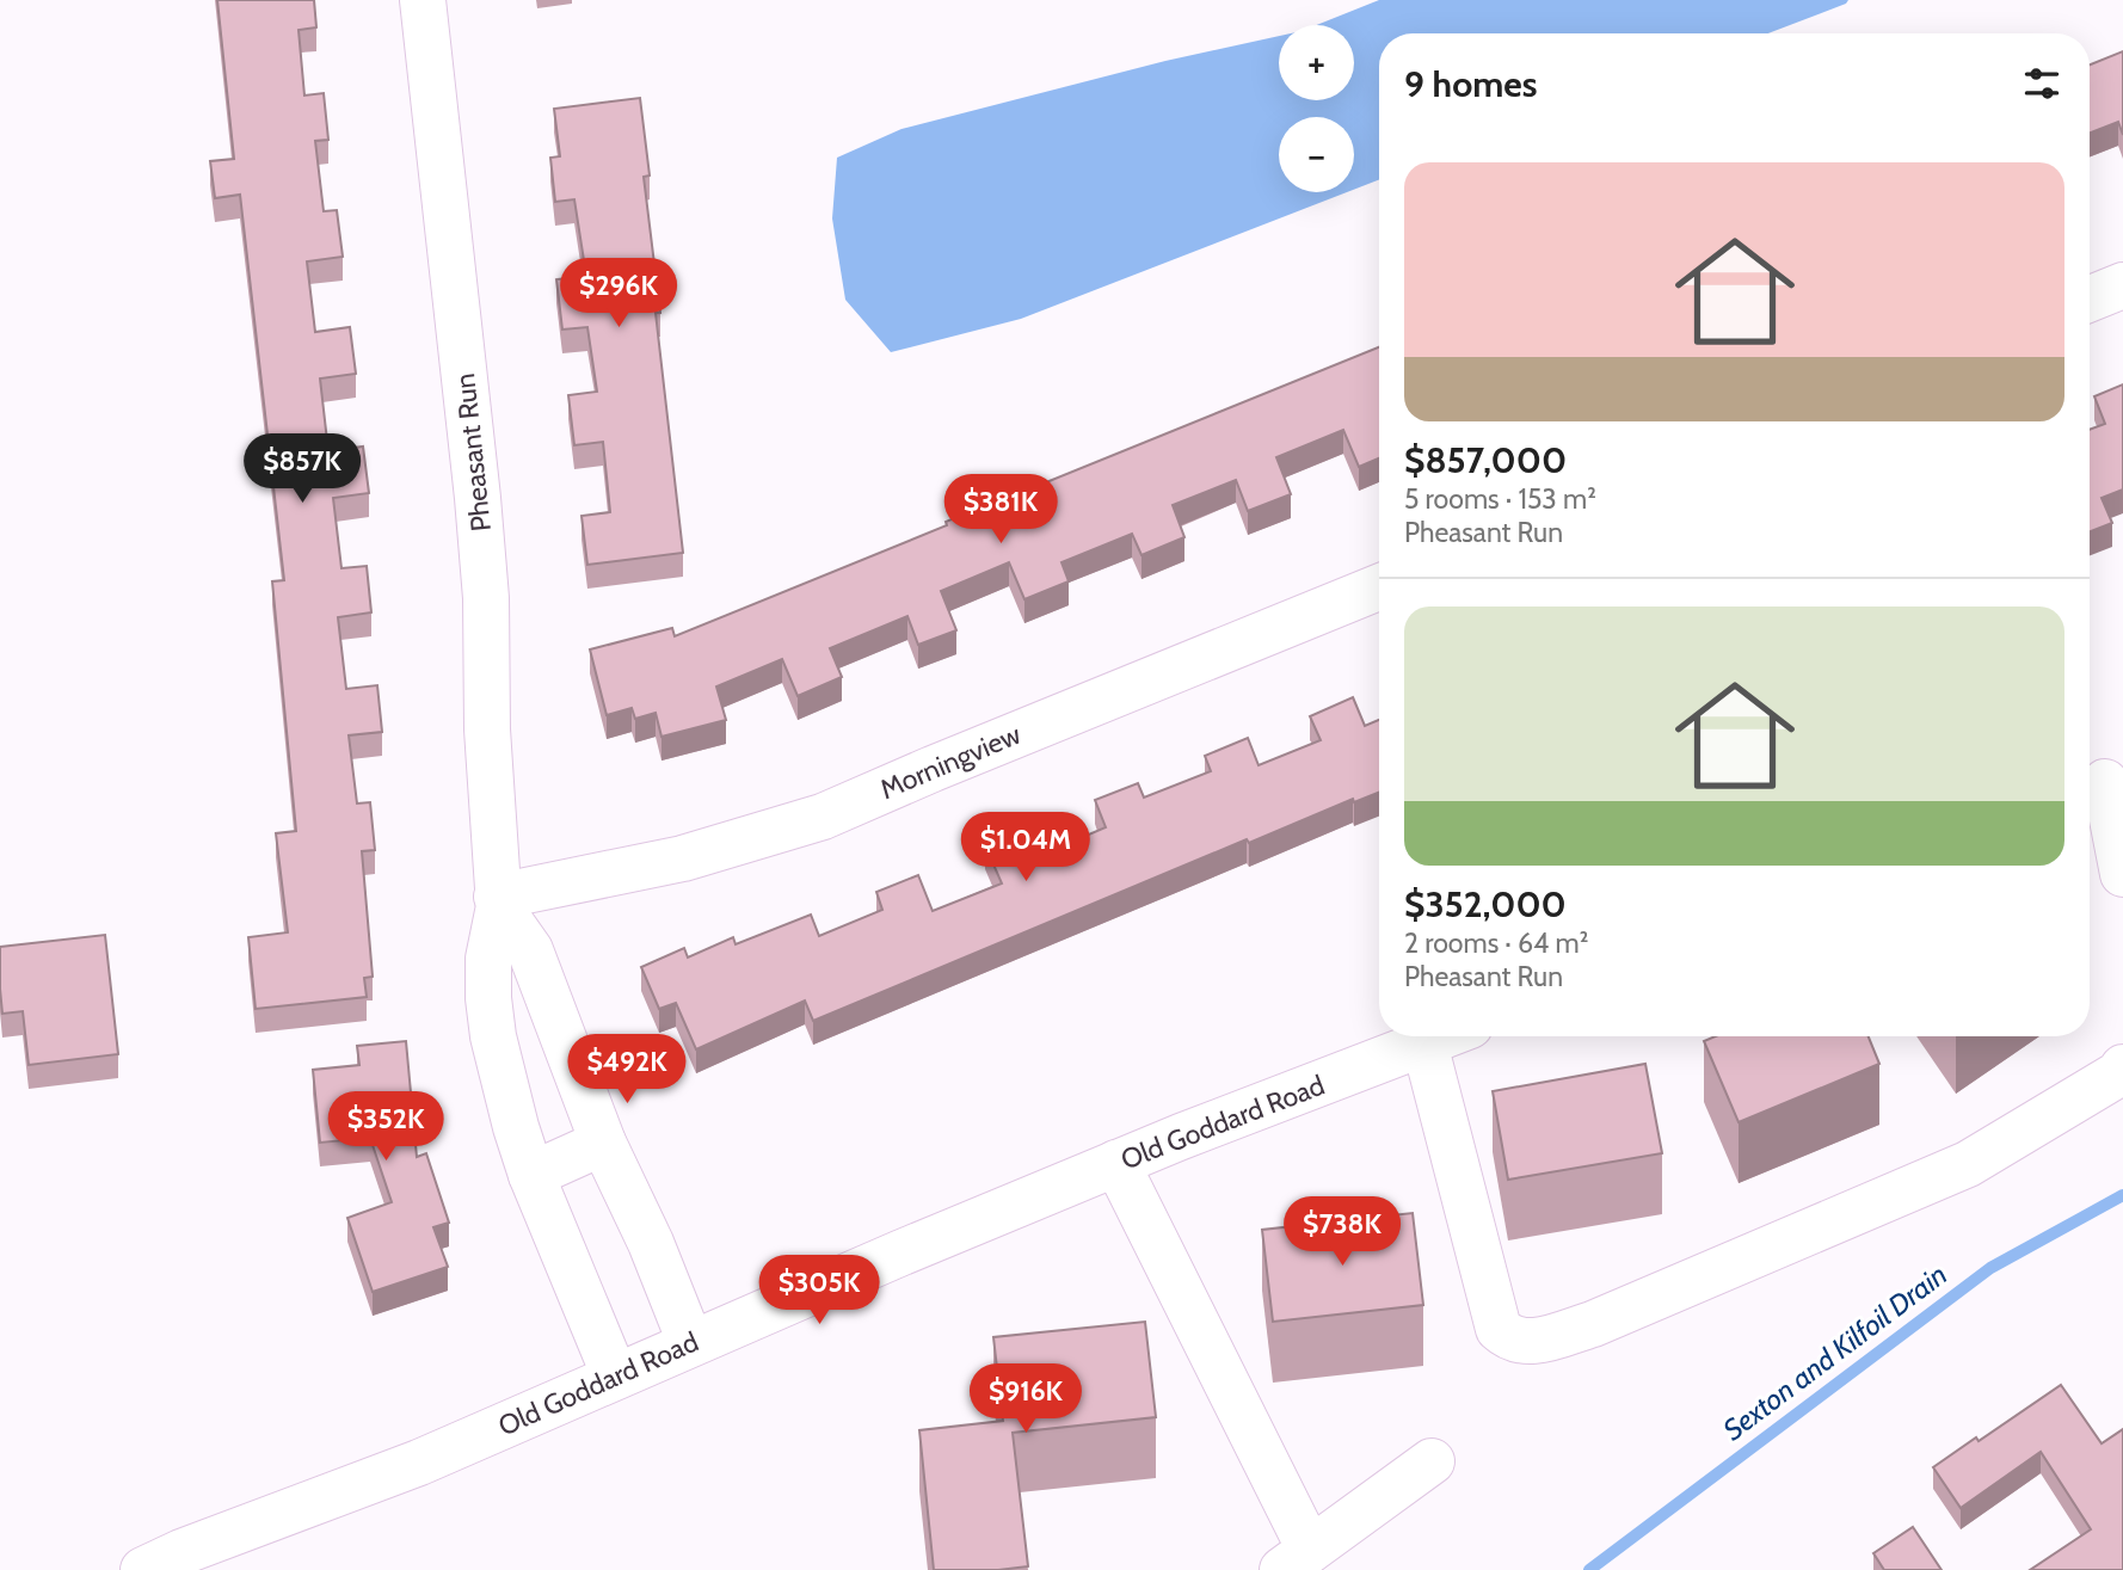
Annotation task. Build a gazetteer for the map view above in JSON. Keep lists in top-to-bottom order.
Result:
{
  "streets": {
    "street": ["Pheasant Run", "Morningview", "Old Goddard Road"]
  },
  "crossings": [
    ["Pheasant Run", "Morningview"],
    ["Pheasant Run", "Old Goddard Road"]
  ],
  "water": ["Sexton and Kilfoil Drain"],
  "page": {
    "map_buttons": ["+", "−"],
    "heading": "9 homes",
    "list": [
      {
        "name": "$857,000",
        "note": "5 rooms · 153 m² · Pheasant Run"
      },
      {
        "name": "$352,000",
        "note": "2 rooms · 64 m² · Pheasant Run"
      }
    ],
    "price": [
      "$296K",
      "$857K",
      "$381K",
      "$1.04M",
      "$492K",
      "$352K",
      "$738K",
      "$305K",
      "$916K"
    ]
  }
}
